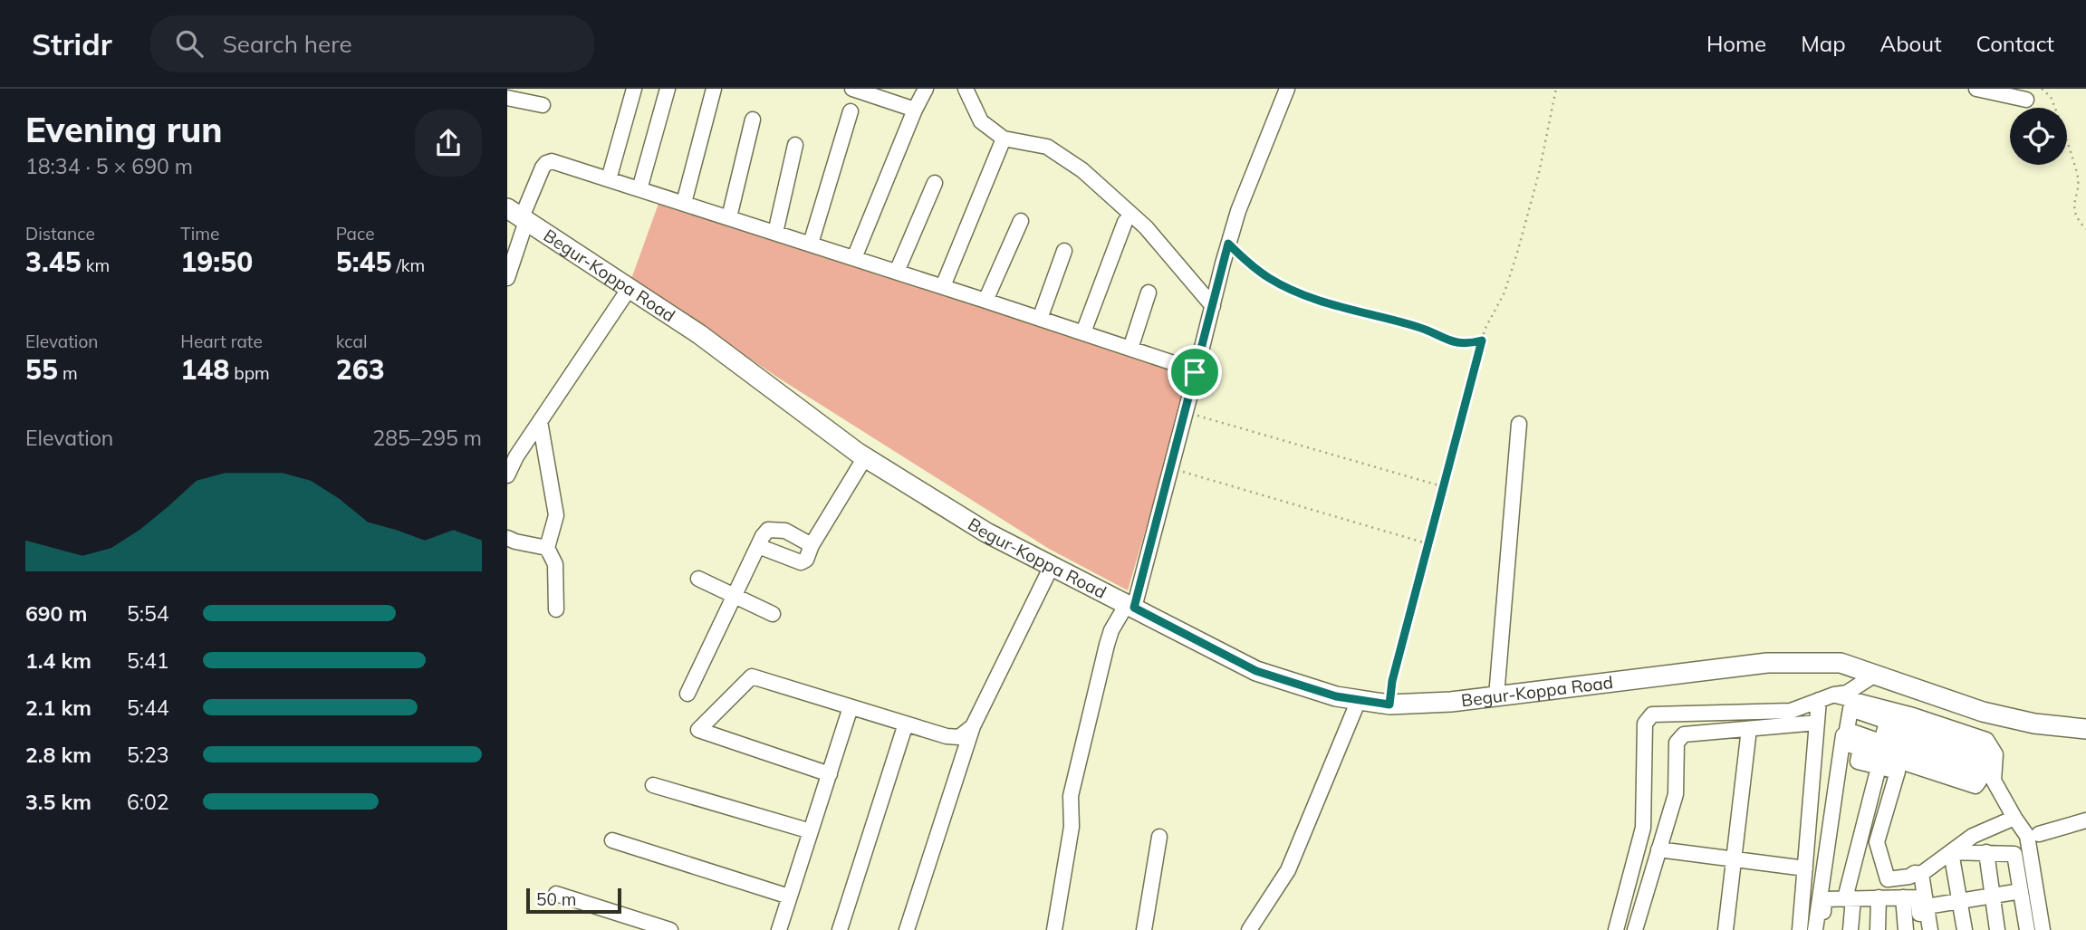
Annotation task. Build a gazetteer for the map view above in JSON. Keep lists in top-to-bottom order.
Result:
{
  "streets": {
    "main road": ["Begur-Koppa Road"]
  },
  "scale_bar": "50 m",
  "page": {
    "header": "Stridr",
    "search": "Search here",
    "nav": [
      "Home",
      "Map",
      "About",
      "Contact"
    ],
    "heading": ["Evening run", "18:34 · 5 × 690 m"],
    "stats": [
      ["Distance", "3.45 km"],
      ["Time", "19:50"],
      ["Pace", "5:45 /km"],
      ["Elevation", "55 m"],
      ["Heart rate", "148 bpm"],
      ["kcal", "263"]
    ],
    "chart": ["Elevation", "285–295 m"],
    "list": [
      {
        "name": "690 m",
        "note": "5:54"
      },
      {
        "name": "1.4 km",
        "note": "5:41"
      },
      {
        "name": "2.1 km",
        "note": "5:44"
      },
      {
        "name": "2.8 km",
        "note": "5:23"
      },
      {
        "name": "3.5 km",
        "note": "6:02"
      }
    ],
    "scale": "50 m"
  }
}
